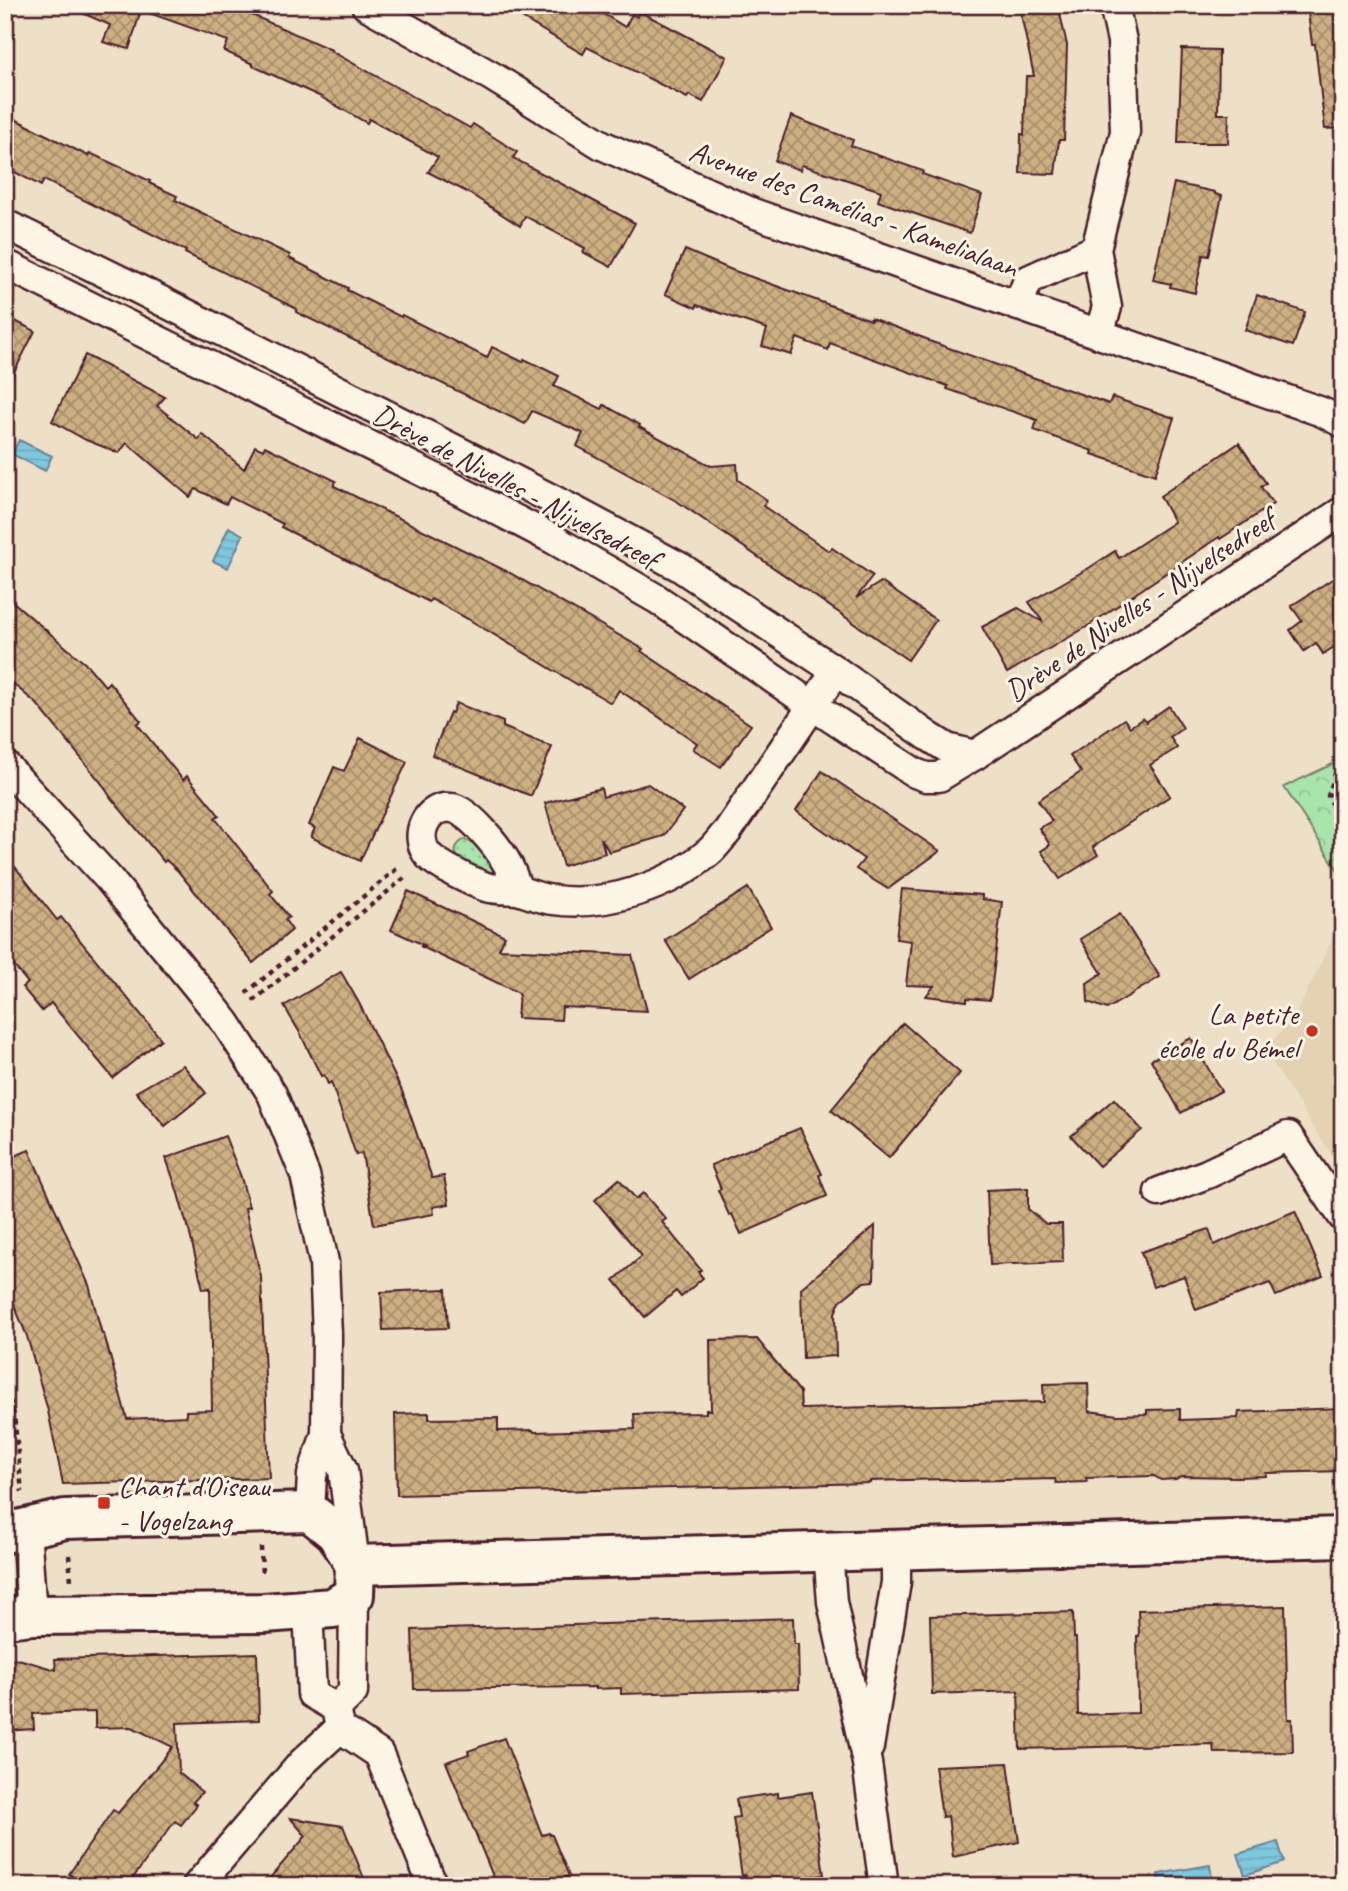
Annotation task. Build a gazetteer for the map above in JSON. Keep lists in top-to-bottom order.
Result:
{
  "streets": {
    "street": ["Avenue des Camélias - Kamelialaan", "Drève de Nivelles - Nijvelsedreef"]
  },
  "places": {
    "other": ["La petite école du Bémel"],
    "transit": ["Chant d'Oiseau - Vogelzang"]
  }
}
